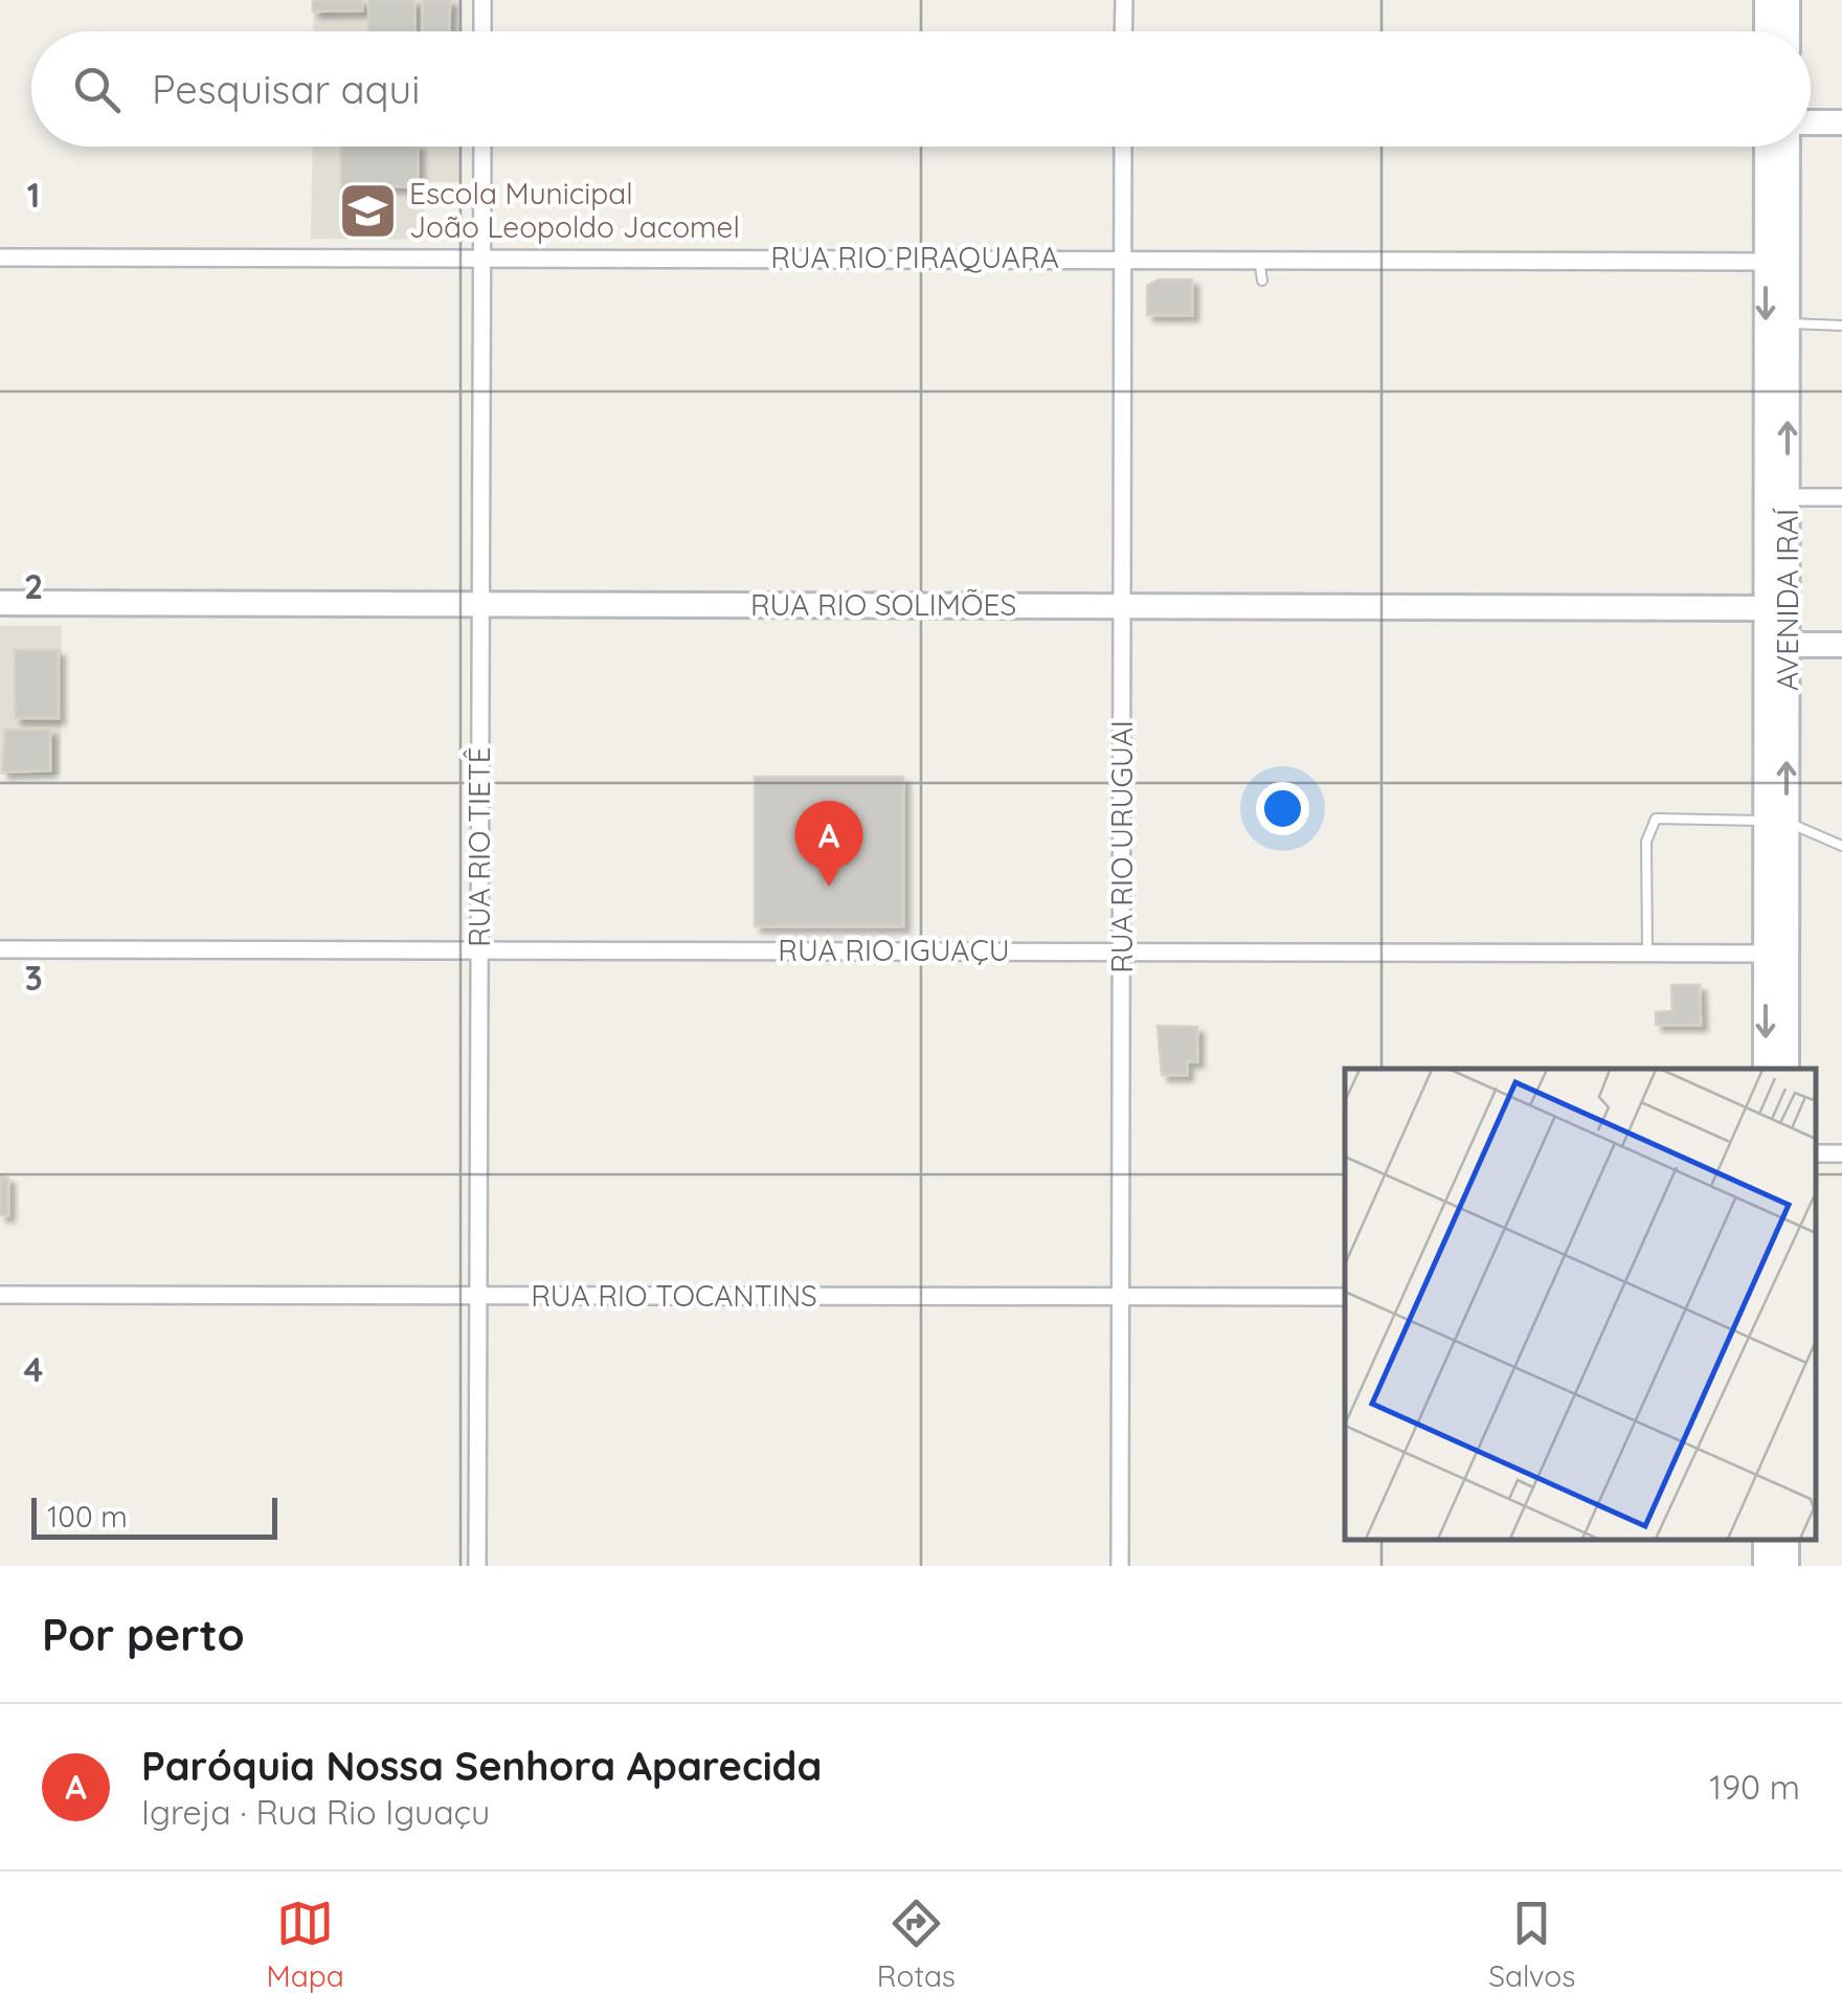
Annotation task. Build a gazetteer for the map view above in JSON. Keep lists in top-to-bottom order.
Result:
{
  "streets": {
    "street": [
      "RUA RIO PIRAQUARA",
      "AVENIDA IRAÍ",
      "RUA RIO SOLIMÕES",
      "RUA RIO TIETÊ",
      "RUA RIO URUGUAI",
      "RUA RIO IGUAÇU",
      "RUA RIO TOCANTINS"
    ]
  },
  "crossings": [
    ["RUA RIO PIRAQUARA", "AVENIDA IRAÍ"],
    ["RUA RIO PIRAQUARA", "RUA RIO TIETÊ"],
    ["RUA RIO PIRAQUARA", "RUA RIO URUGUAI"],
    ["AVENIDA IRAÍ", "RUA RIO SOLIMÕES"],
    ["AVENIDA IRAÍ", "RUA RIO IGUAÇU"],
    ["RUA RIO SOLIMÕES", "RUA RIO TIETÊ"],
    ["RUA RIO SOLIMÕES", "RUA RIO URUGUAI"],
    ["RUA RIO TIETÊ", "RUA RIO IGUAÇU"],
    ["RUA RIO TIETÊ", "RUA RIO TOCANTINS"],
    ["RUA RIO URUGUAI", "RUA RIO IGUAÇU"],
    ["RUA RIO URUGUAI", "RUA RIO TOCANTINS"]
  ],
  "places": {
    "school or university": ["Escola Municipal João Leopoldo Jacomel"]
  },
  "scale_bar": "100 m",
  "page": {
    "search": "Pesquisar aqui",
    "pins": "A",
    "scale": "100 m",
    "heading": "Por perto",
    "list": [
      {
        "mark": "A",
        "name": "Paróquia Nossa Senhora Aparecida",
        "note": "Igreja · Rua Rio Iguaçu",
        "value": "190 m"
      }
    ],
    "nav": ["Mapa", "Rotas", "Salvos"]
  },
  "grid": {
    "rows": [
      "1",
      "2",
      "3",
      "4"
    ]
  }
}
